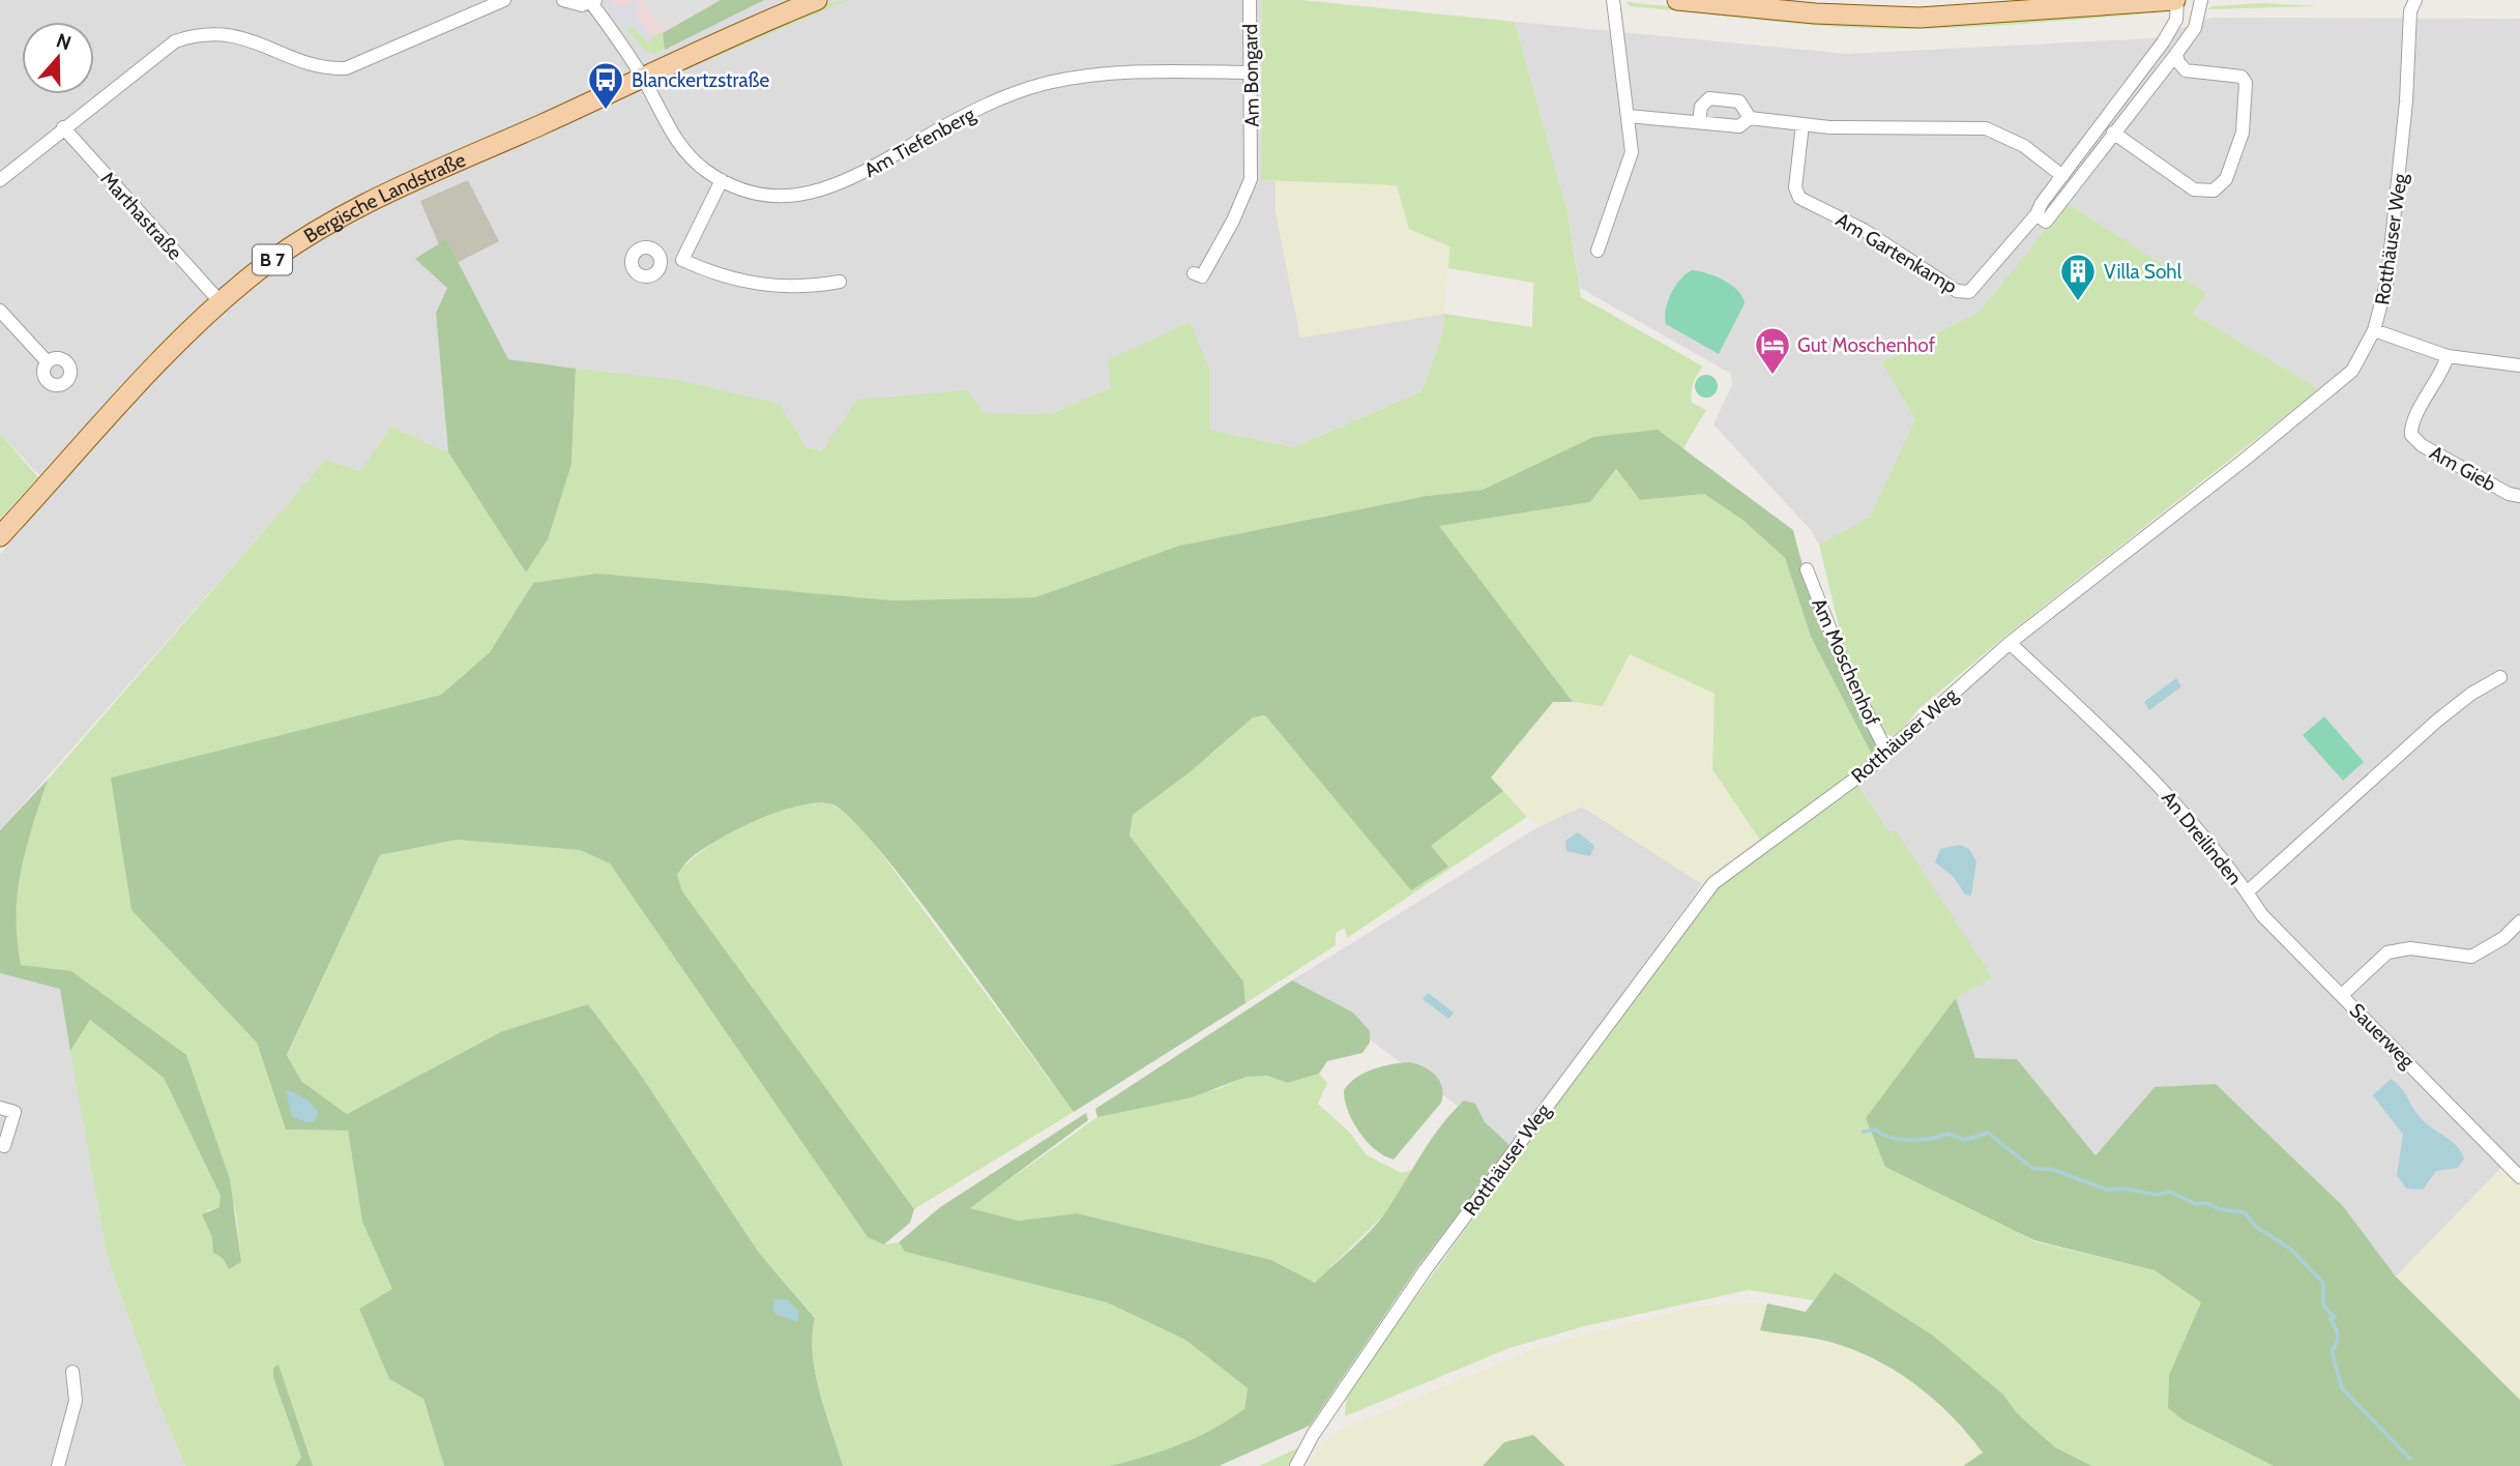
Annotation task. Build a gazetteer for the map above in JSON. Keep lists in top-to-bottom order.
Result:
{
  "streets": {
    "main road": ["Bergische Landstraße", "B 7"],
    "street": [
      "Am Bongard",
      "Am Tiefenberg",
      "Marthastraße",
      "Rotthäuser Weg",
      "Am Gartenkamp",
      "Am Gieb",
      "Am Moschenhof",
      "An Dreilinden",
      "Sauerweg"
    ]
  },
  "crossings": [
    ["Am Bongard", "Am Tiefenberg"],
    ["Am Tiefenberg", "Bergische Landstraße"],
    ["Bergische Landstraße", "Marthastraße"],
    ["Rotthäuser Weg", "Am Moschenhof"],
    ["Rotthäuser Weg", "An Dreilinden"],
    ["An Dreilinden", "Sauerweg"]
  ],
  "places": {
    "bus stop": ["Blanckertzstraße"],
    "building": ["Villa Sohl"],
    "hotel": ["Gut Moschenhof"]
  },
  "north": "top"
}
